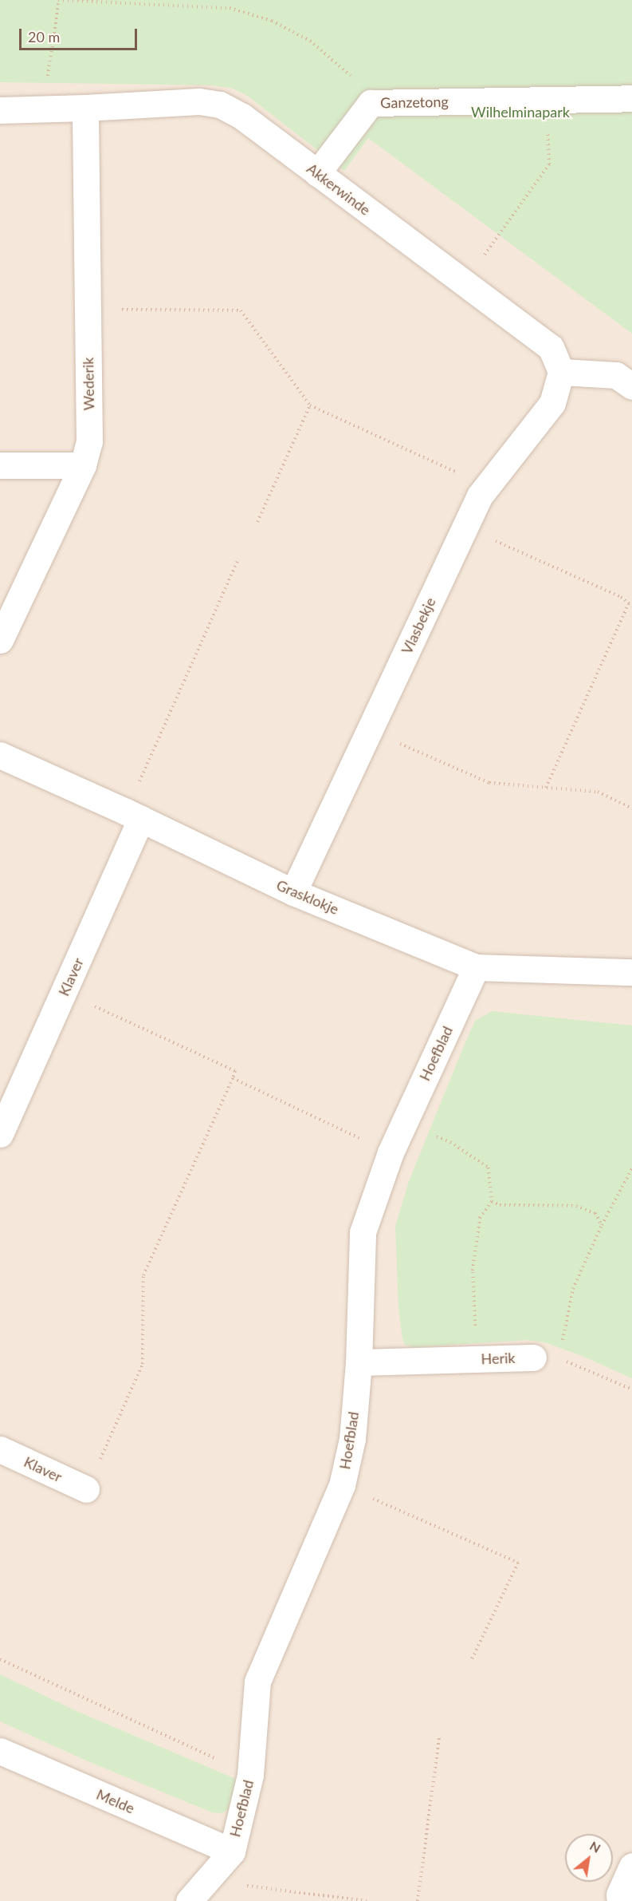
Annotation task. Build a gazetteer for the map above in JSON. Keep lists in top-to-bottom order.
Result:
{
  "streets": {
    "street": [
      "Ganzetong",
      "Akkerwinde",
      "Wederik",
      "Vlasbekje",
      "Grasklokje",
      "Klaver",
      "Hoefblad",
      "Herik",
      "Melde"
    ]
  },
  "crossings": [
    ["Ganzetong", "Akkerwinde"],
    ["Akkerwinde", "Wederik"],
    ["Akkerwinde", "Vlasbekje"],
    ["Vlasbekje", "Grasklokje"],
    ["Grasklokje", "Klaver"],
    ["Grasklokje", "Hoefblad"],
    ["Hoefblad", "Herik"],
    ["Hoefblad", "Melde"]
  ],
  "parks": ["Wilhelminapark"],
  "scale_bar": "20 m",
  "north": "top right"
}
